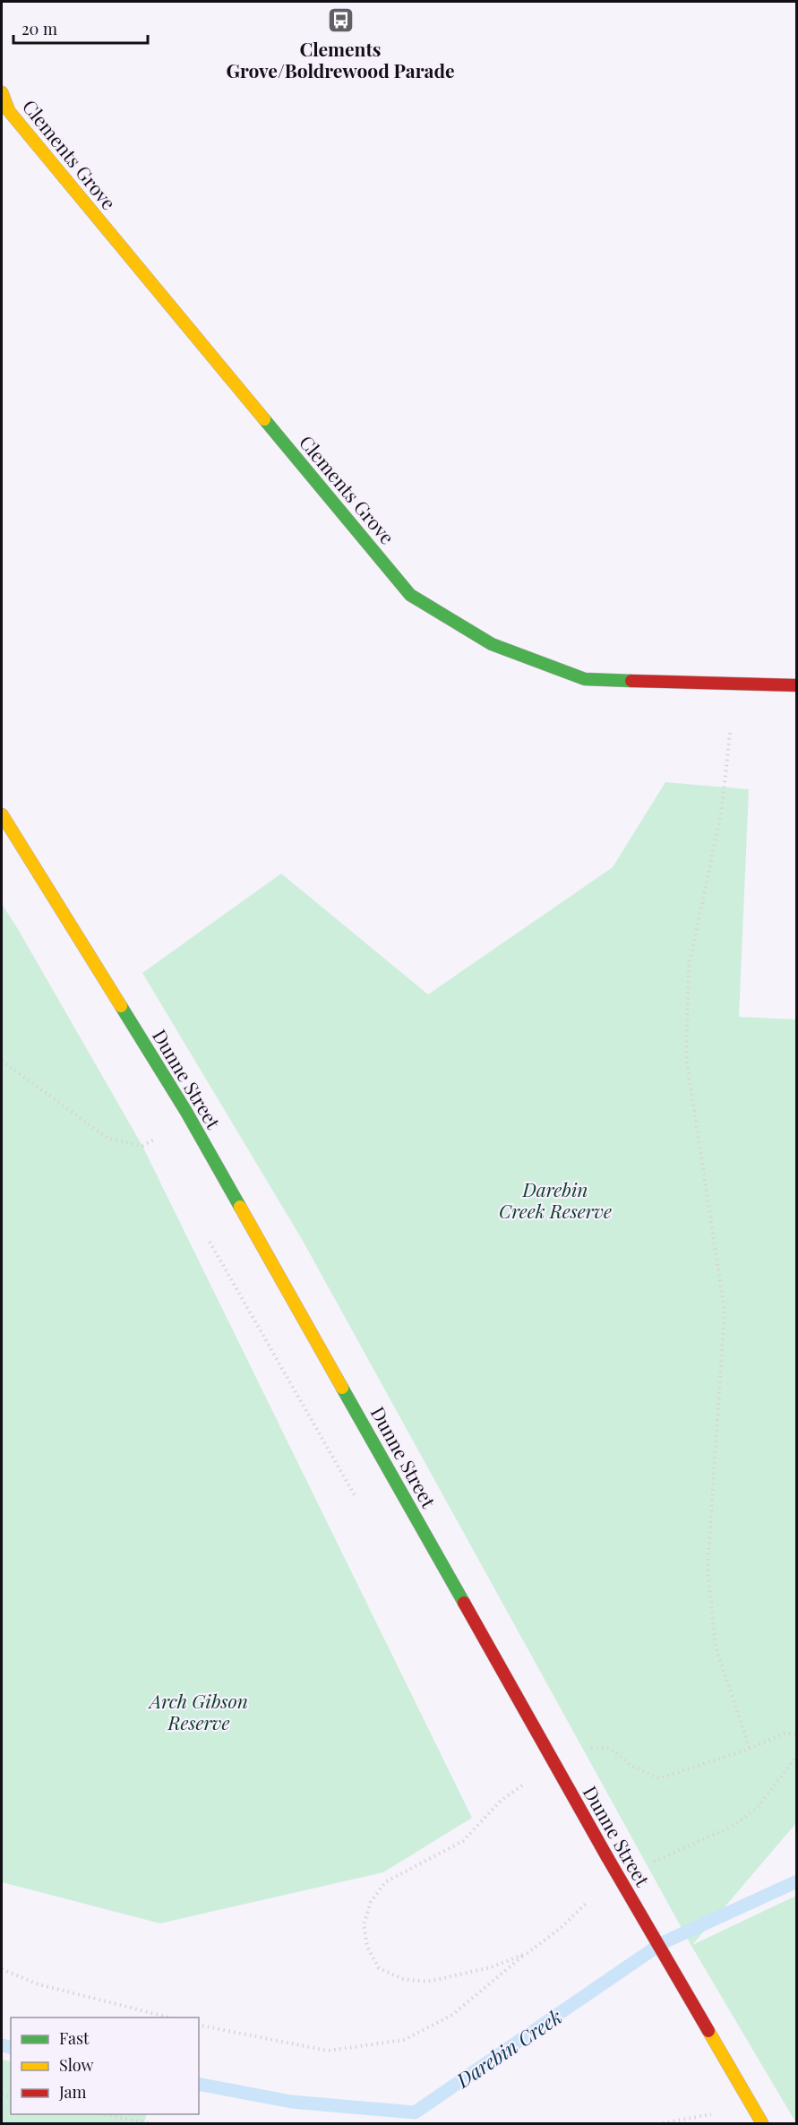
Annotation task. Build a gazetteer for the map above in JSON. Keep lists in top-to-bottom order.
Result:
{
  "streets": {
    "main road": ["Clements Grove", "Dunne Street"]
  },
  "water": ["Darebin Creek"],
  "parks": ["Darebin Creek Reserve", "Arch Gibson Reserve"],
  "places": {
    "bus stop": ["Clements Grove/Boldrewood Parade"]
  },
  "legend": ["Fast", "Slow", "Jam"],
  "scale_bar": "20 m"
}
